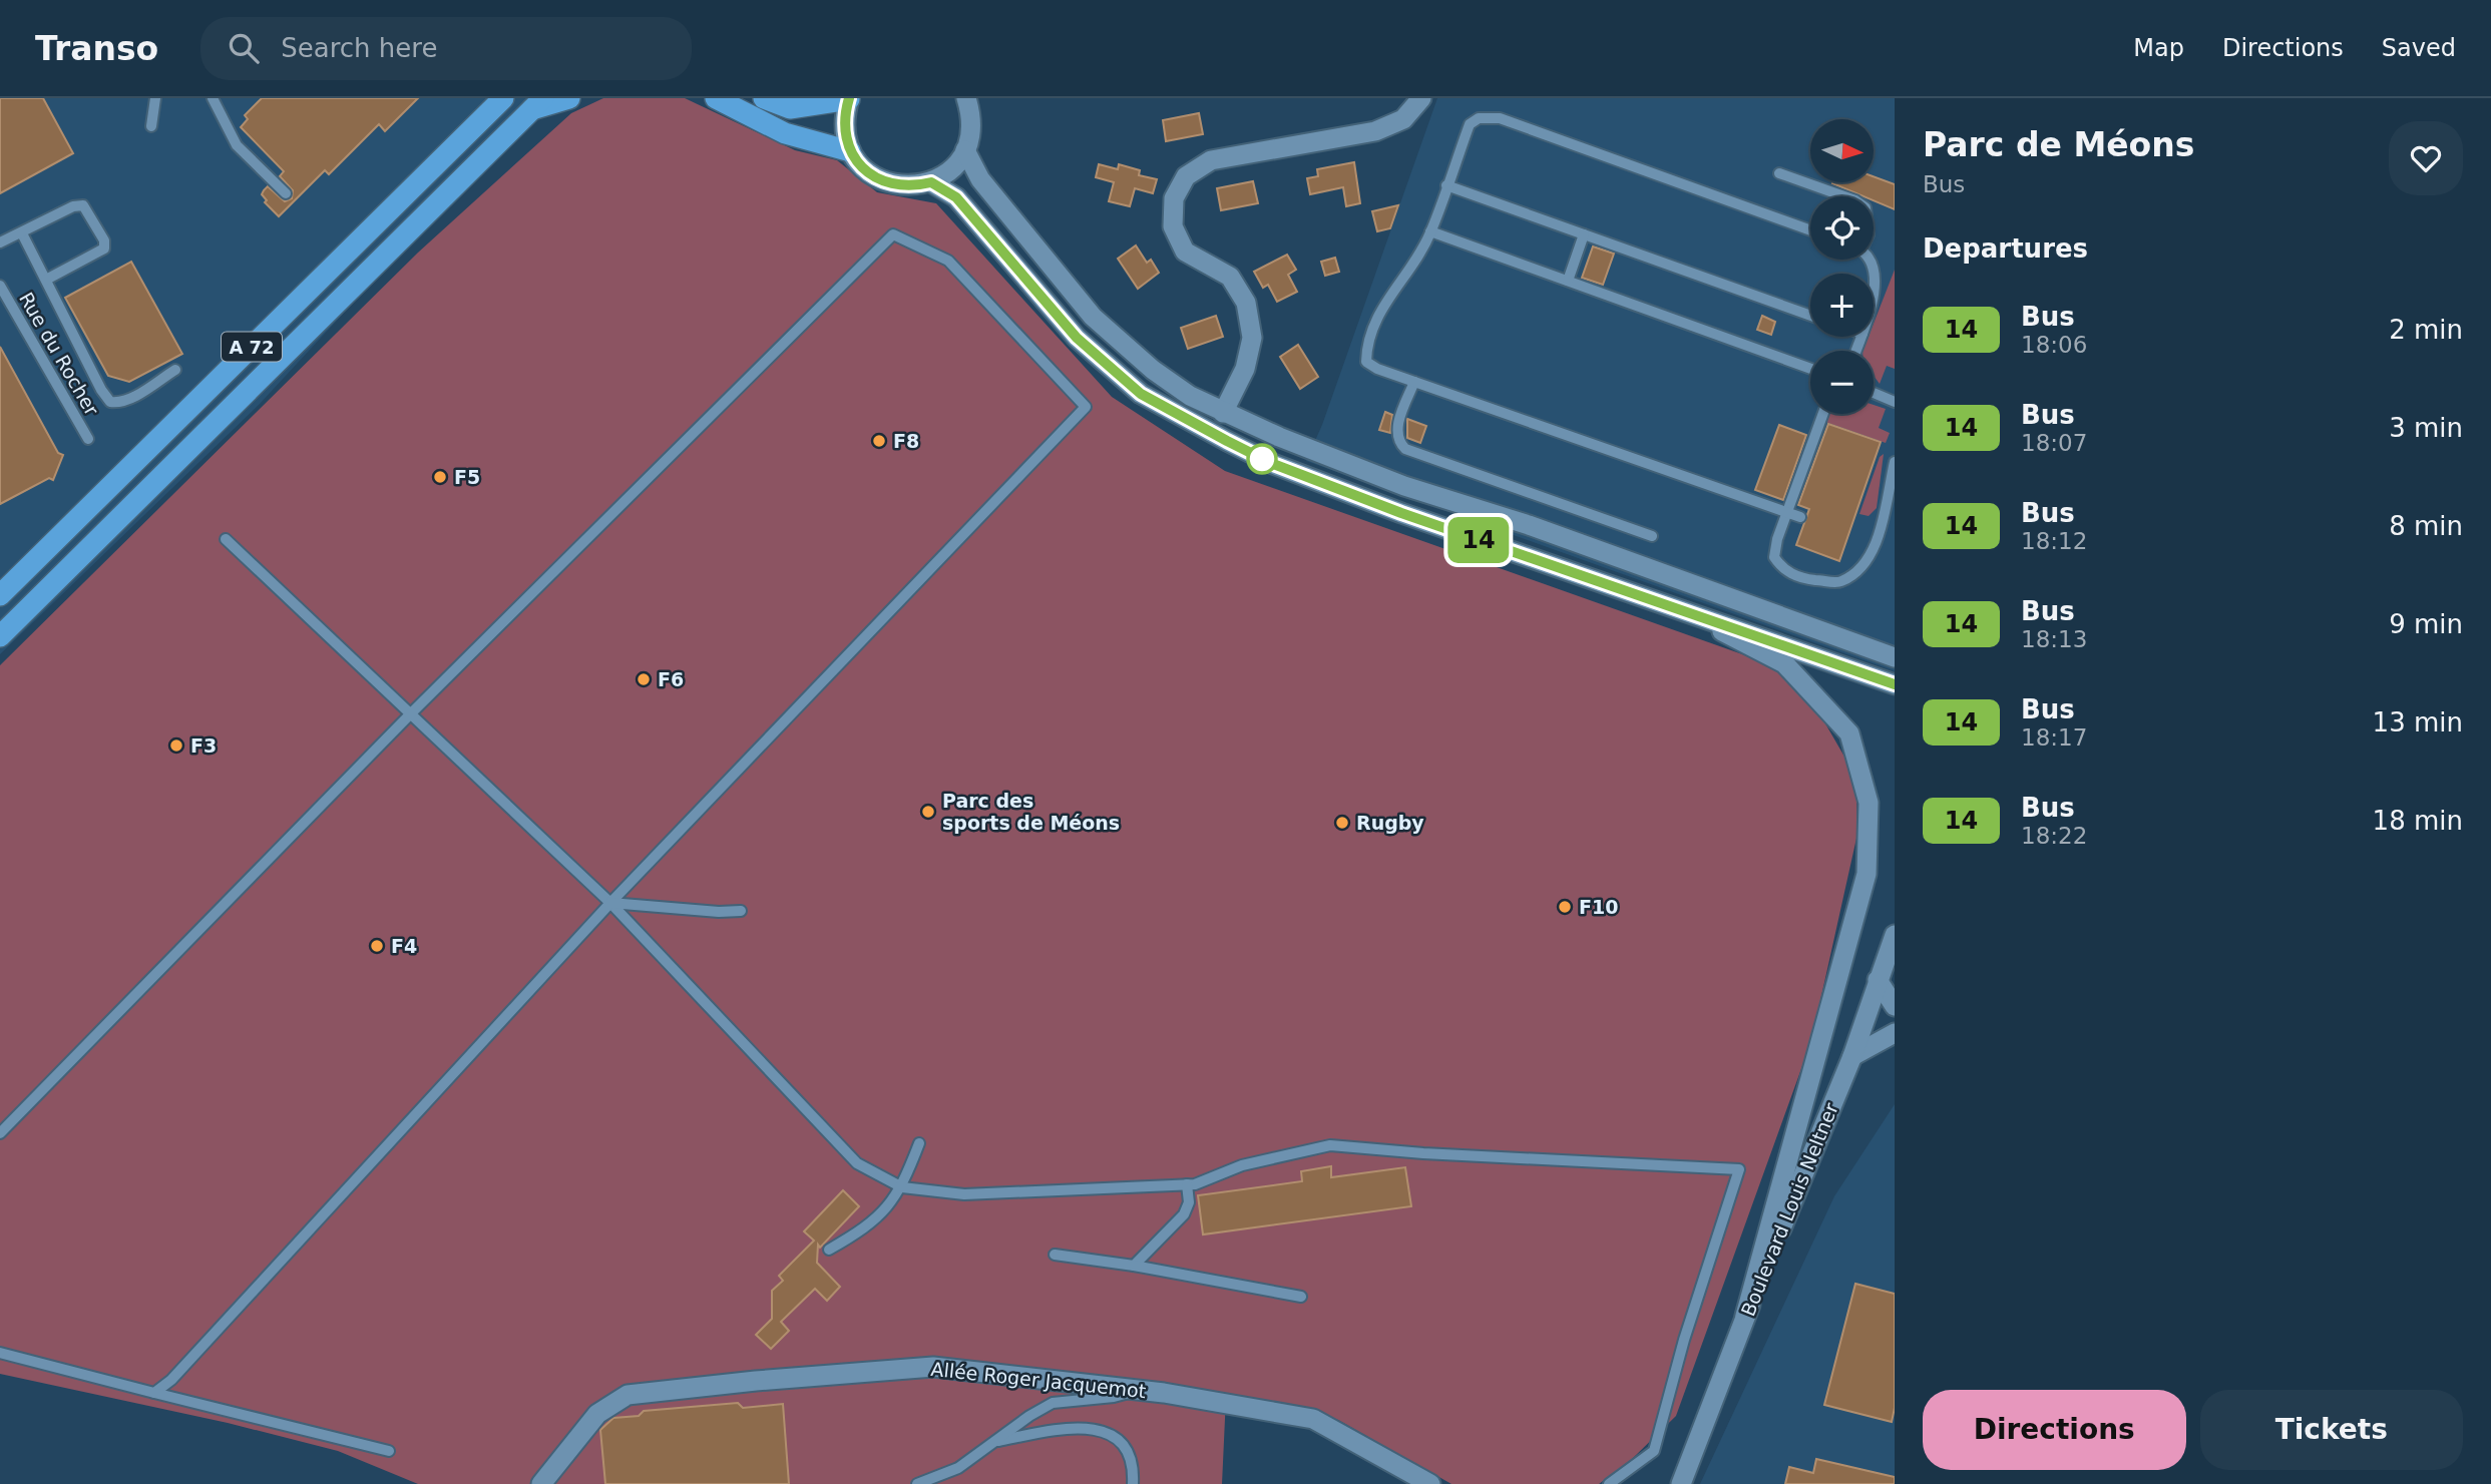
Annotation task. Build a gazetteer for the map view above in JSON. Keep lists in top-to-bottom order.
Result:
{
  "streets": {
    "highway": ["A 72"],
    "street": ["Boulevard Louis Neltner", "Allée Roger Jacquemot"],
    "lane": ["Rue du Rocher"]
  },
  "places": [
    "F8",
    "F5",
    "F6",
    "F3",
    "Parc des sports de Méons",
    "Rugby",
    "F10",
    "F4"
  ],
  "lines": ["bus line 14"],
  "north": "right",
  "page": {
    "header": "Transo",
    "search": "Search here",
    "nav": ["Map", "Directions", "Saved"],
    "on_map": "14",
    "heading": [
      ["Parc de Méons", "Bus"],
      "Departures"
    ],
    "map_buttons": ["+", "−"],
    "list": [
      {
        "mark": "14",
        "name": "Bus",
        "note": "18:06",
        "value": "2 min"
      },
      {
        "mark": "14",
        "name": "Bus",
        "note": "18:07",
        "value": "3 min"
      },
      {
        "mark": "14",
        "name": "Bus",
        "note": "18:12",
        "value": "8 min"
      },
      {
        "mark": "14",
        "name": "Bus",
        "note": "18:13",
        "value": "9 min"
      },
      {
        "mark": "14",
        "name": "Bus",
        "note": "18:17",
        "value": "13 min"
      },
      {
        "mark": "14",
        "name": "Bus",
        "note": "18:22",
        "value": "18 min"
      }
    ],
    "buttons": ["Directions", "Tickets"]
  }
}
